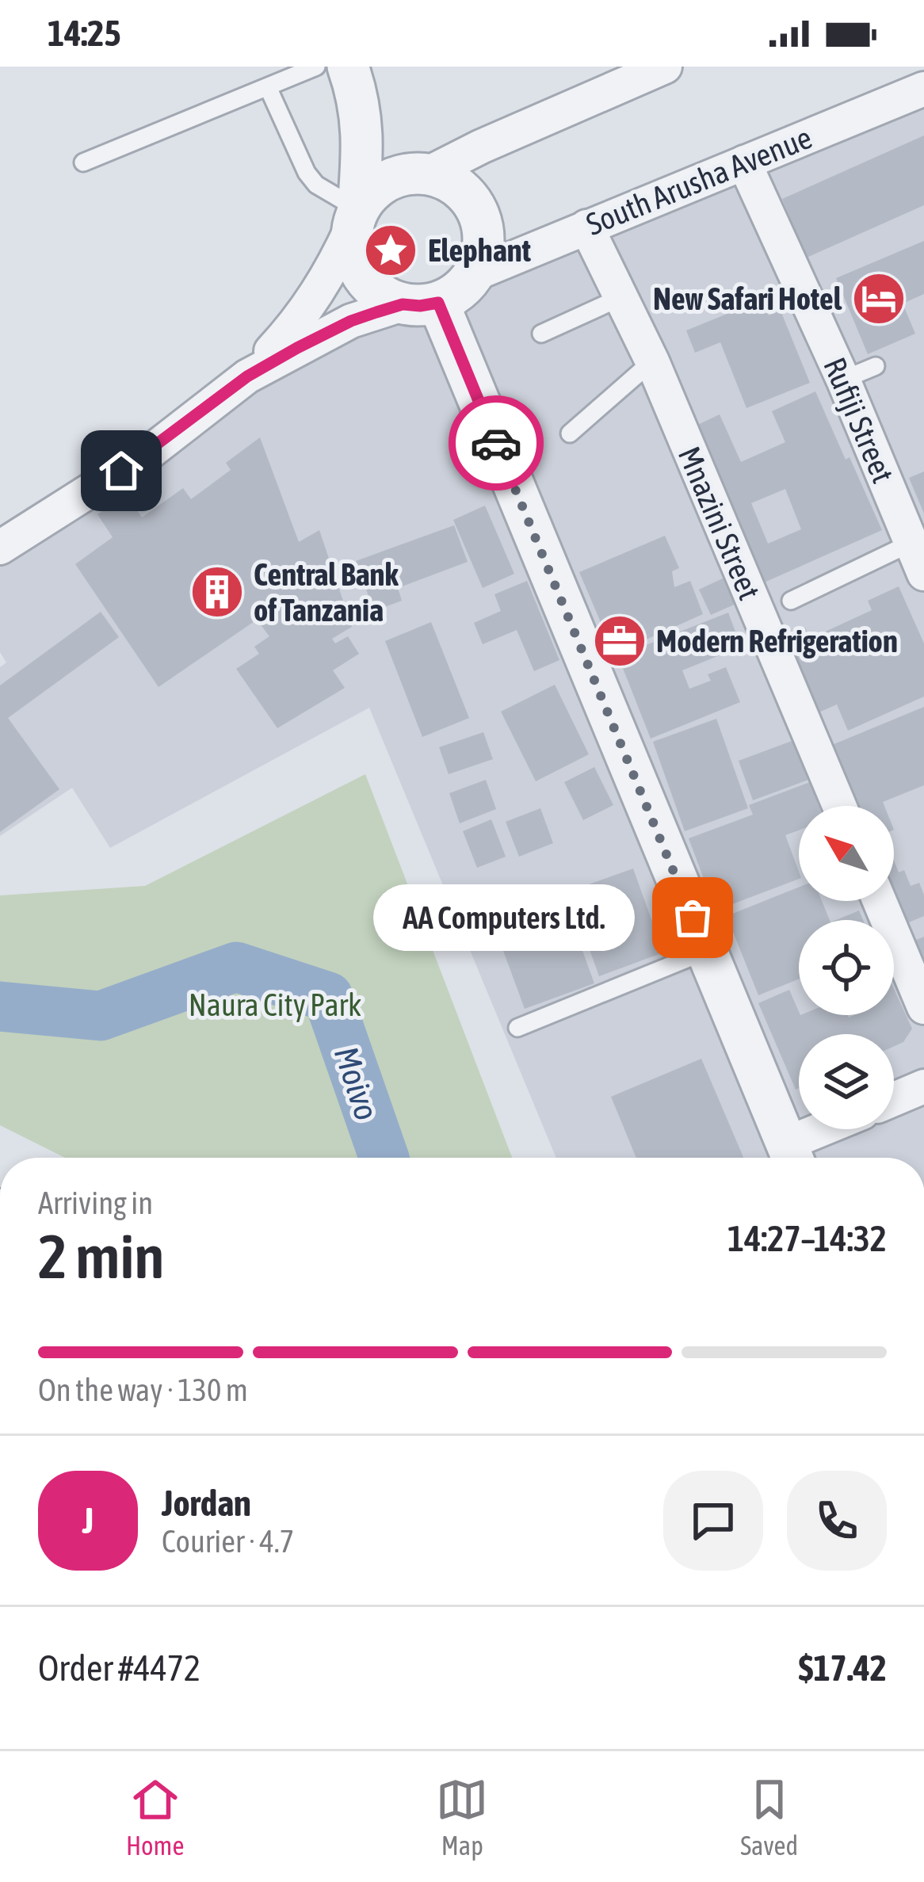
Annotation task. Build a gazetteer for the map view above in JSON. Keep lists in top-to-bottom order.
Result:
{
  "streets": {
    "street": ["South Arusha Avenue", "Rufiji Street", "Mnazini Street"]
  },
  "crossings": [
    ["South Arusha Avenue", "Rufiji Street"],
    ["South Arusha Avenue", "Mnazini Street"]
  ],
  "water": ["Moivo"],
  "parks": ["Naura City Park"],
  "places": {
    "place": ["Elephant"],
    "hotel": ["New Safari Hotel"],
    "building": ["Central Bank of Tanzania"],
    "office": ["Modern Refrigeration"],
    "other": ["AA Computers Ltd."]
  },
  "north": "top left",
  "page": {
    "status": "14:25",
    "bubble": "AA Computers Ltd.",
    "heading": ["2 min", "Arriving in", "14:27–14:32"],
    "panel": [
      "Jordan",
      "Courier · 4.7",
      "Order #4472",
      "$17.42"
    ],
    "bar": "On the way · 130 m",
    "round": "J",
    "tabs": ["Home", "Map", "Saved"]
  }
}
